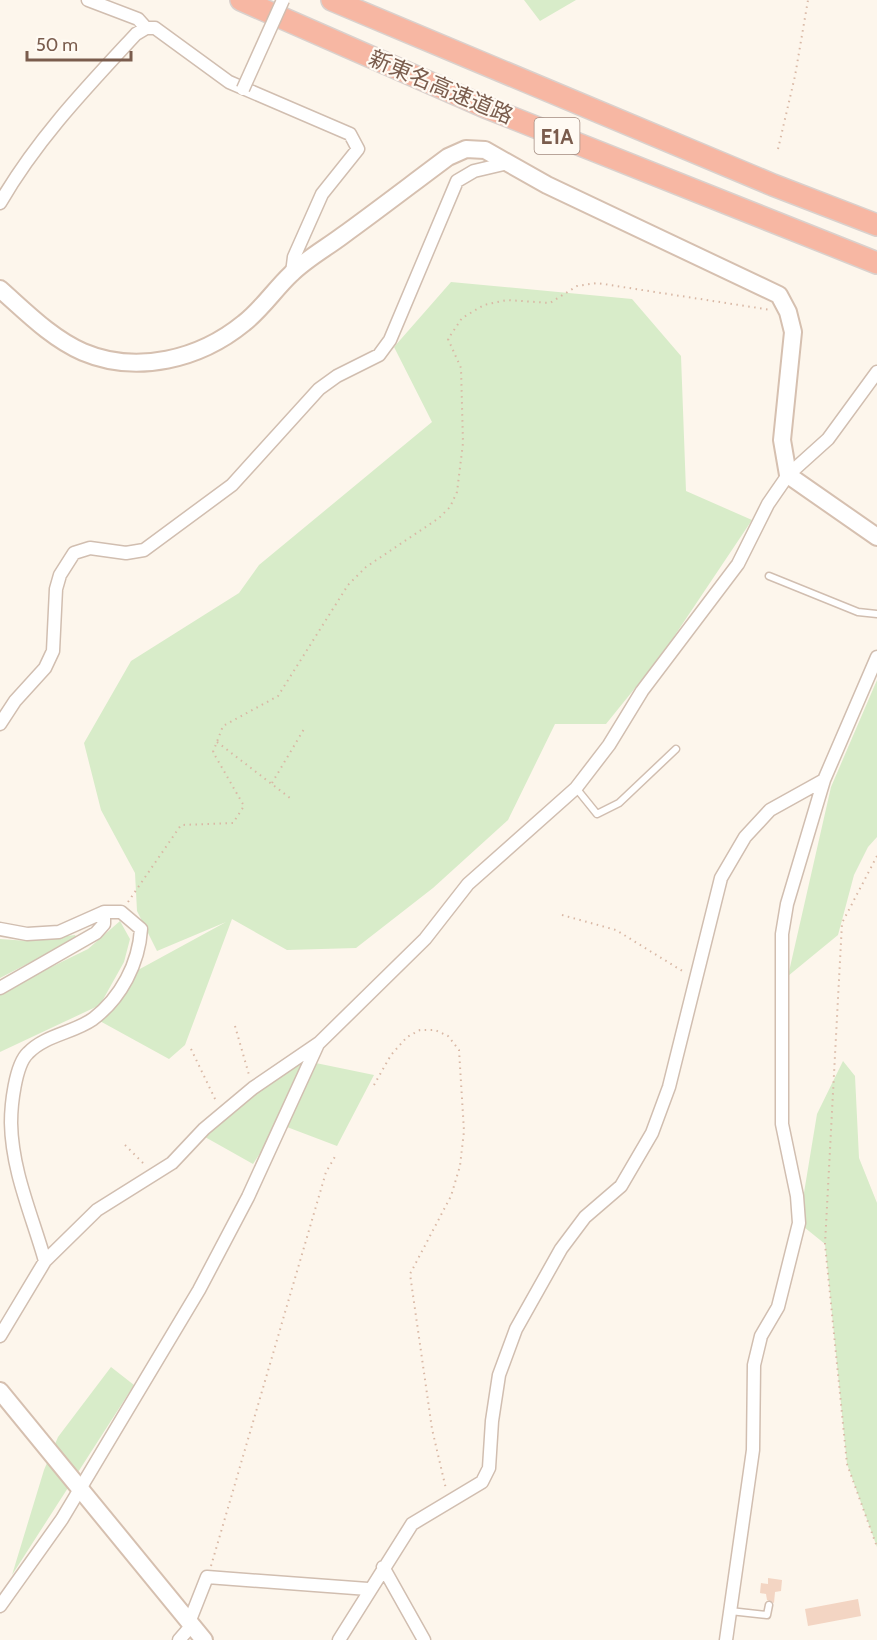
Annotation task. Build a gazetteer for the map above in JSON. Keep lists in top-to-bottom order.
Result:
{
  "streets": {
    "highway": ["新東名高速道路", "E1A"]
  },
  "scale_bar": "50 m"
}
